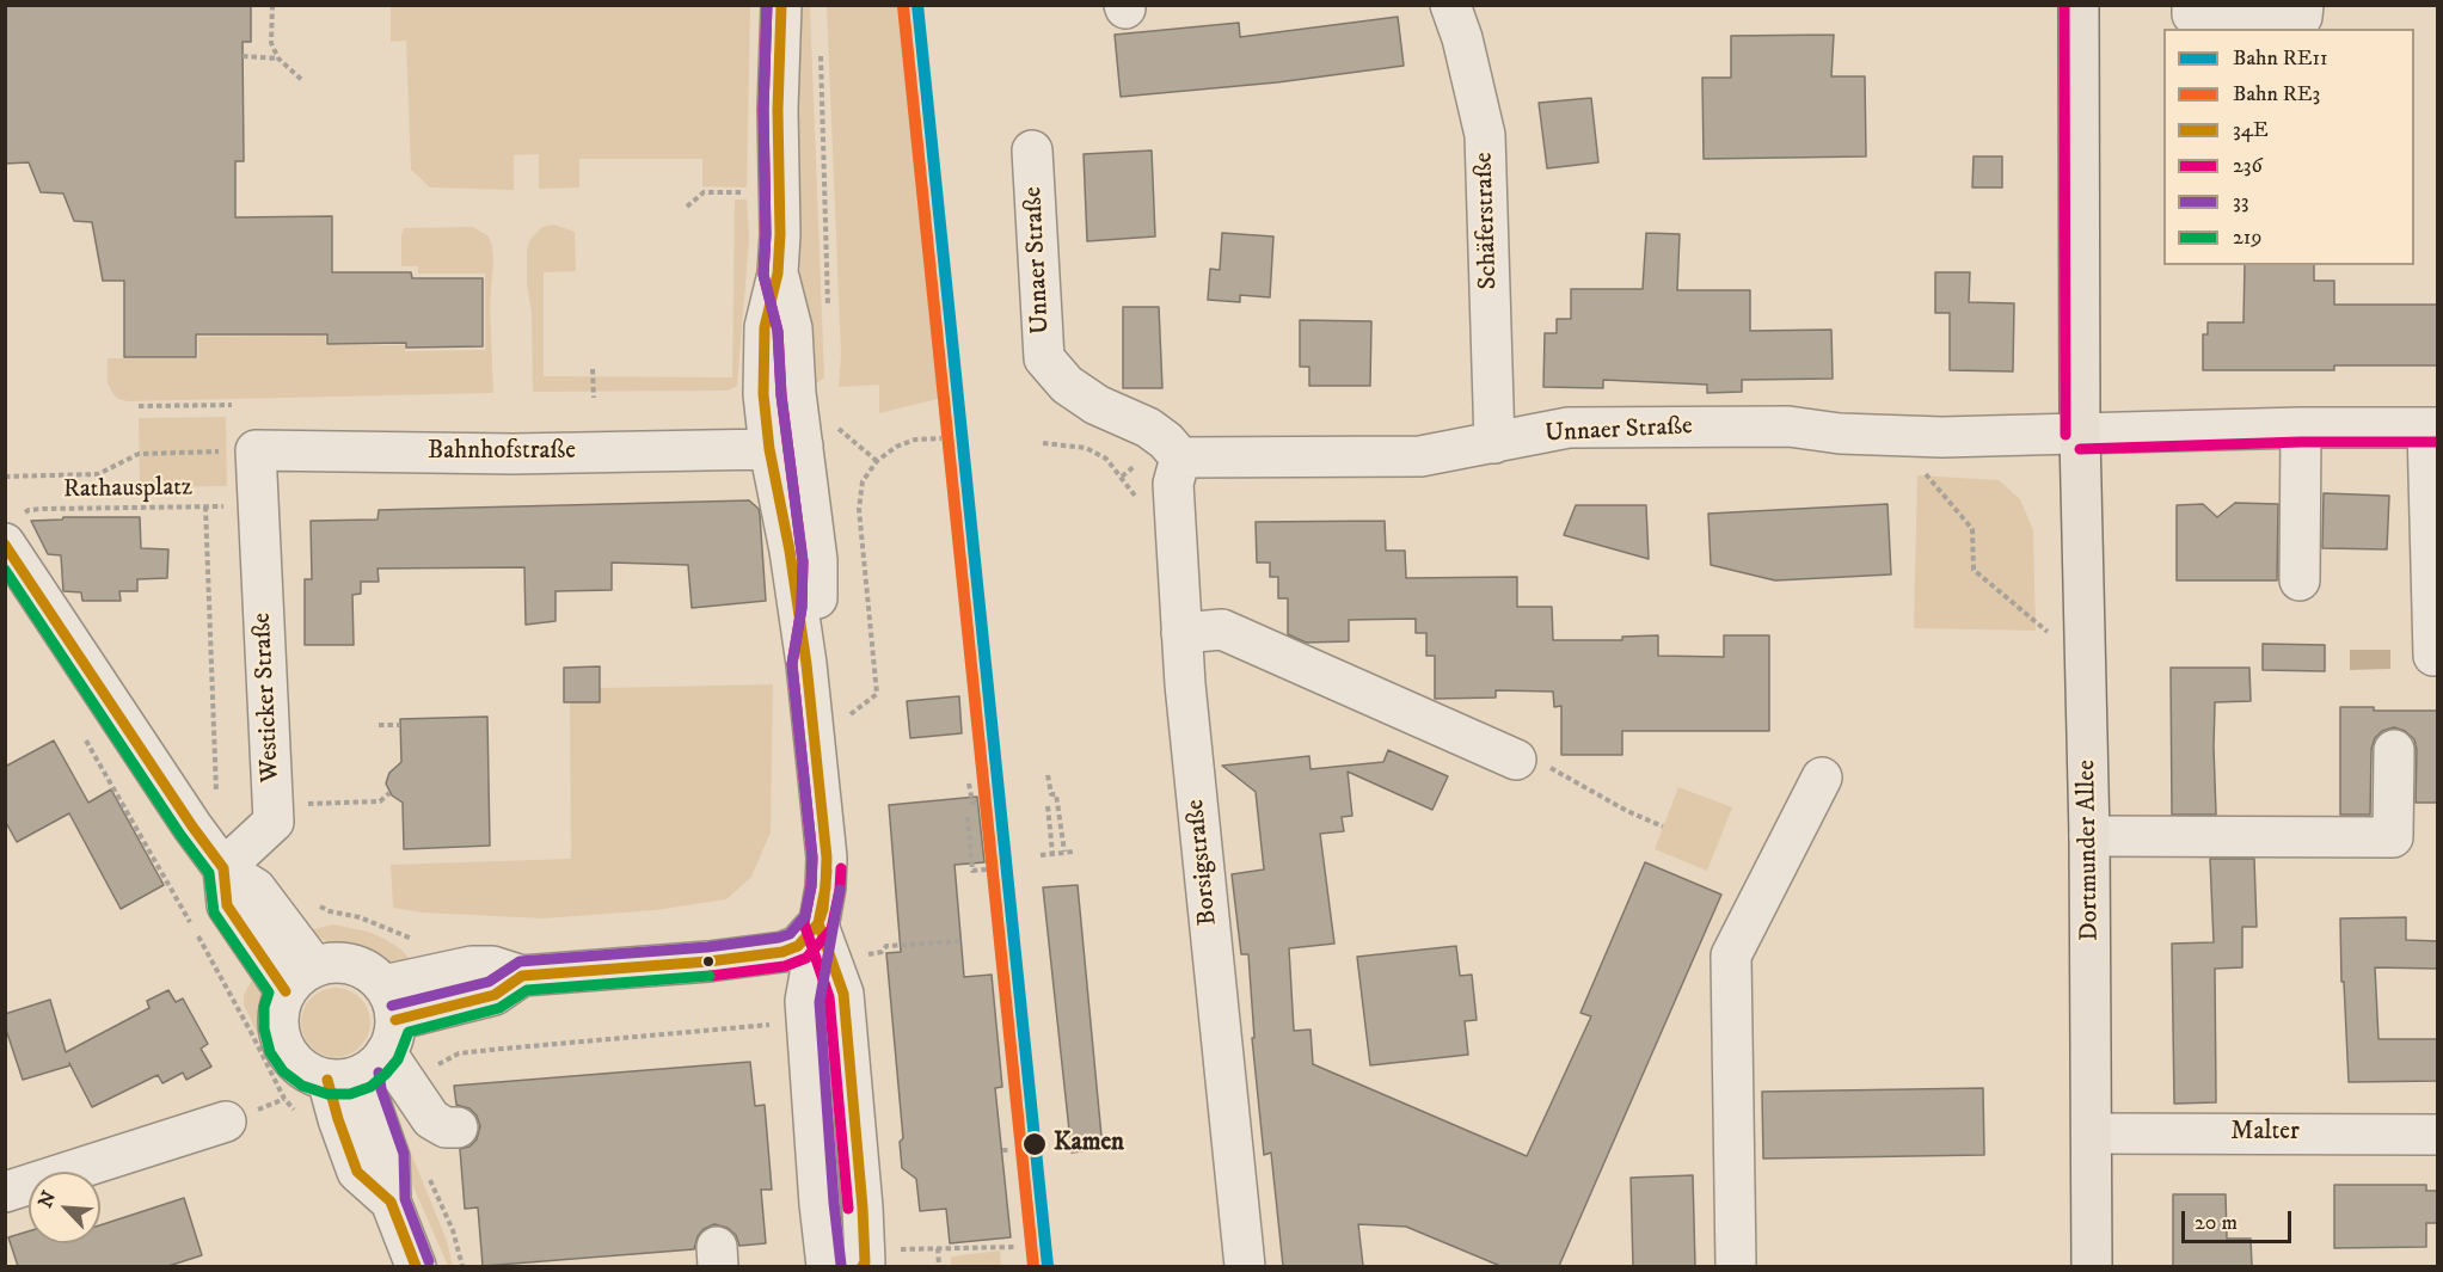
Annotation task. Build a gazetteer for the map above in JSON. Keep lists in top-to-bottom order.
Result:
{
  "streets": {
    "main road": ["Dortmunder Allee"],
    "street": [
      "Schäferstraße",
      "Unnaer Straße",
      "Bahnhofstraße",
      "Westicker Straße",
      "Borsigstraße",
      "Malter"
    ],
    "path": ["Rathausplatz"]
  },
  "crossings": [
    ["Schäferstraße", "Unnaer Straße"],
    ["Unnaer Straße", "Dortmunder Allee"],
    ["Unnaer Straße", "Borsigstraße"],
    ["Bahnhofstraße", "Rathausplatz"],
    ["Bahnhofstraße", "Westicker Straße"],
    ["Rathausplatz", "Westicker Straße"],
    ["Dortmunder Allee", "Malter"]
  ],
  "places": ["Kamen"],
  "lines": [
    "rail line RE11",
    "transit line 34E",
    "transit line 236",
    "transit line 33",
    "rail line RE3",
    "transit line 219"
  ],
  "legend": [
    "Bahn RE11",
    "Bahn RE3",
    "34E",
    "236",
    "33",
    "219"
  ],
  "scale_bar": "20 m",
  "north": "top left"
}
